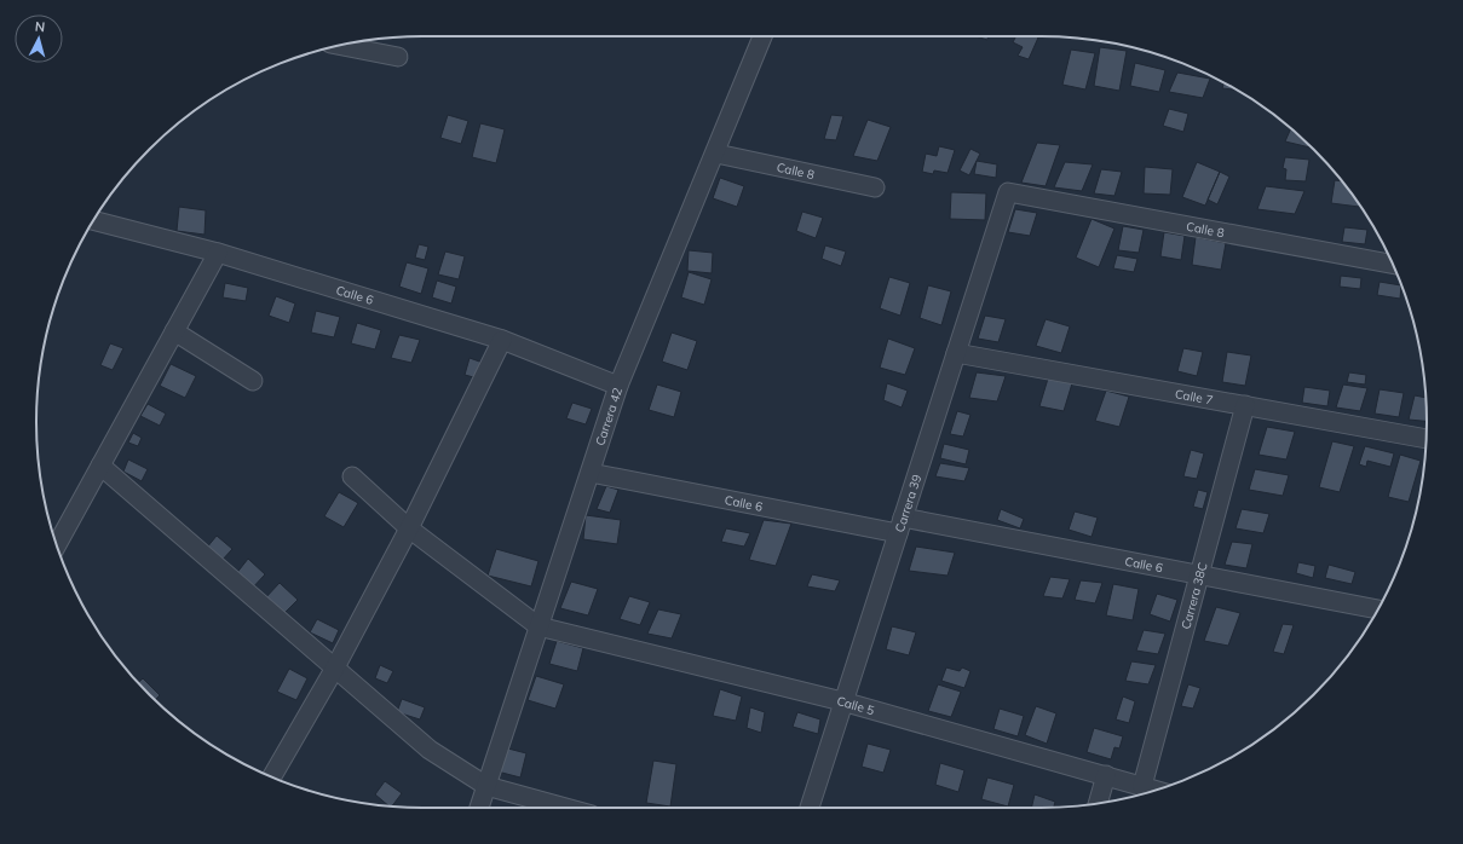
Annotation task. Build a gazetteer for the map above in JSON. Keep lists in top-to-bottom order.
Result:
{
  "streets": {
    "street": [
      "Calle 8",
      "Calle 6",
      "Calle 7",
      "Carrera 42",
      "Carrera 39",
      "Carrera 38C",
      "Calle 5"
    ]
  },
  "crossings": [
    ["Calle 8", "Carrera 42"],
    ["Calle 8", "Carrera 39"],
    ["Calle 6", "Carrera 42"],
    ["Calle 6", "Carrera 39"],
    ["Calle 6", "Carrera 38C"],
    ["Calle 7", "Carrera 39"],
    ["Calle 7", "Carrera 38C"],
    ["Carrera 42", "Calle 5"],
    ["Carrera 39", "Calle 5"],
    ["Carrera 38C", "Calle 5"]
  ],
  "north": "top"
}
